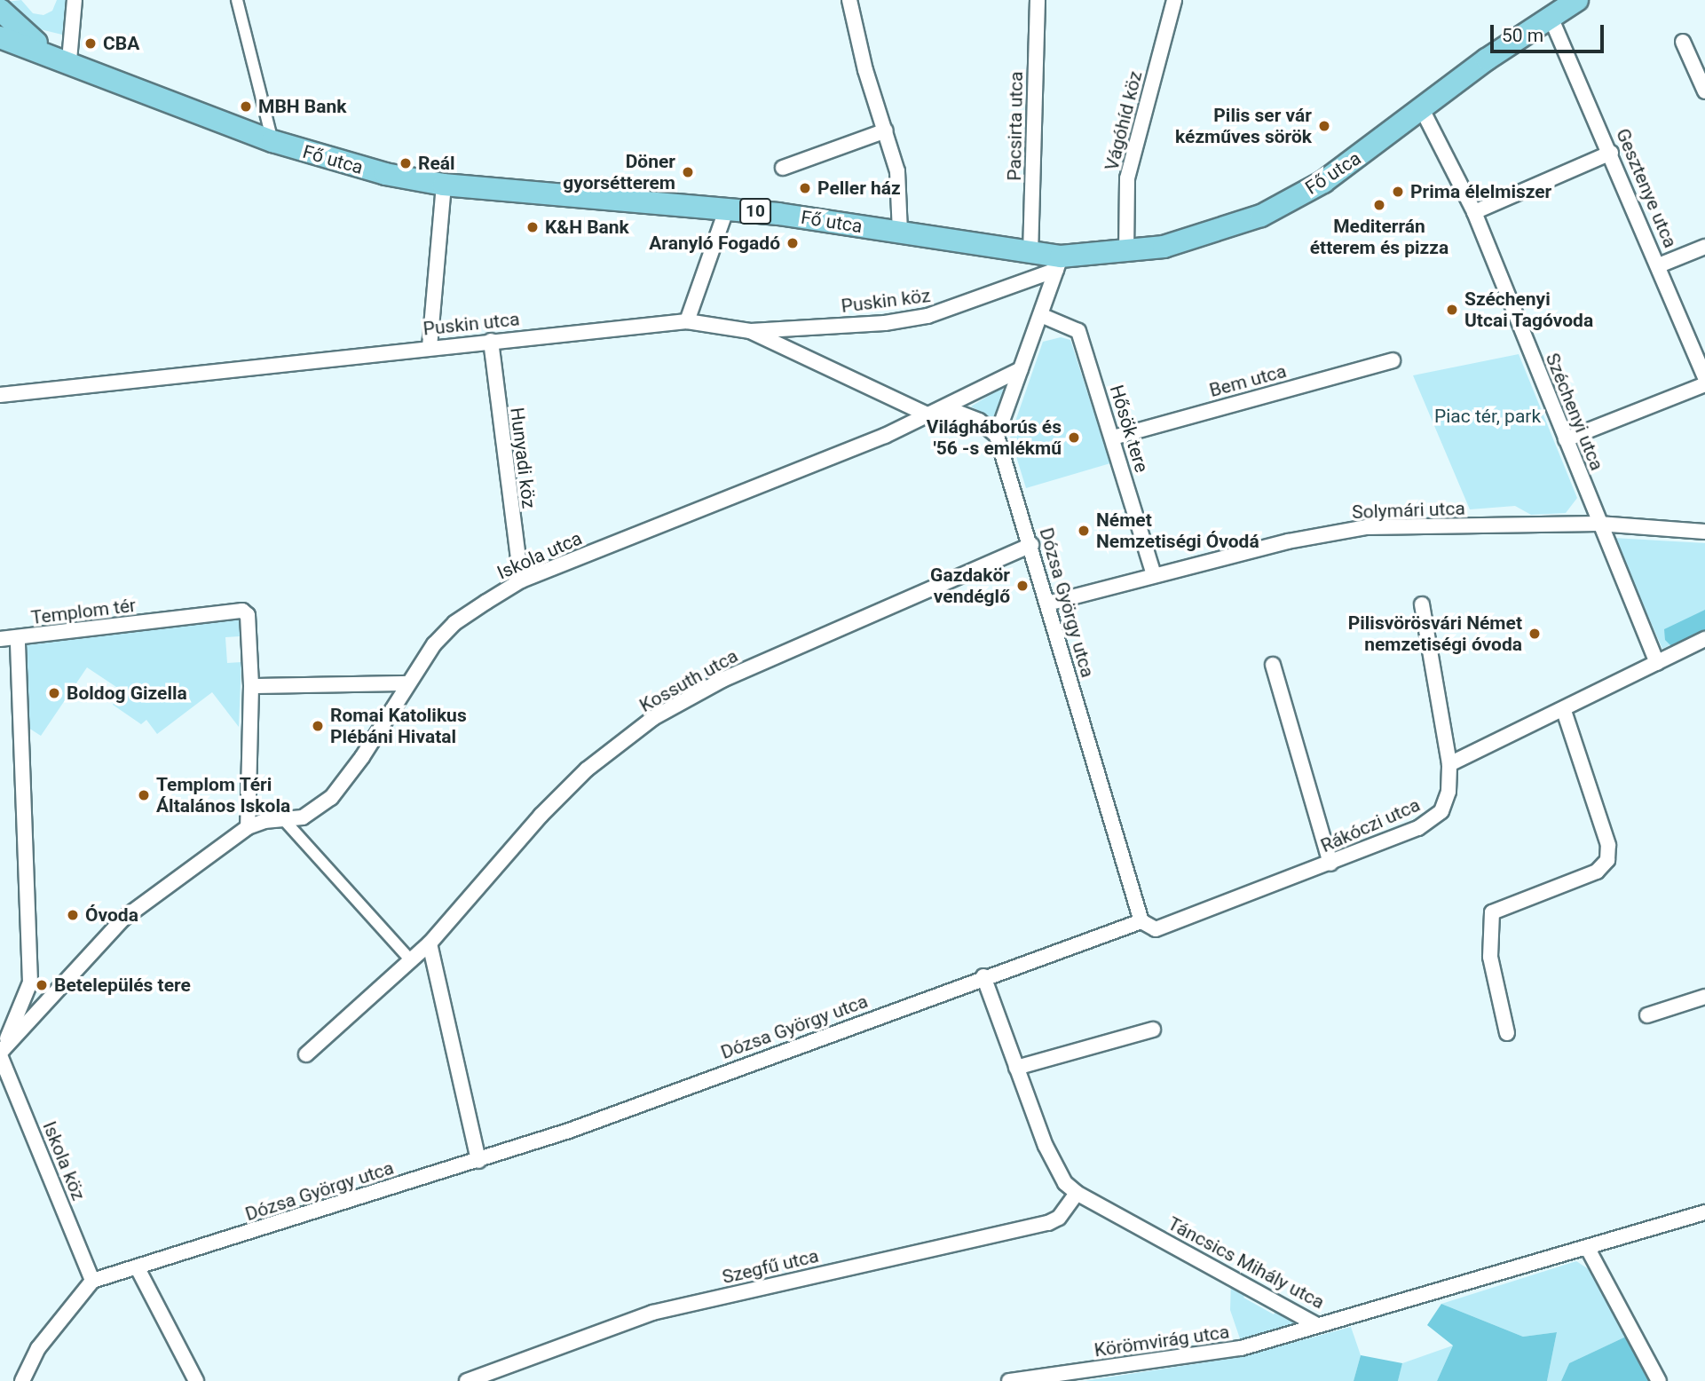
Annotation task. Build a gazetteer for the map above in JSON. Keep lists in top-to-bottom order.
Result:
{
  "streets": {
    "main road": ["Fő utca", "10"],
    "street": [
      "Vágóhíd köz",
      "Pacsirta utca",
      "Gesztenye utca",
      "Puskin köz",
      "Puskin utca",
      "Bem utca",
      "Széchenyi utca",
      "Hősök tere",
      "Hunyadi köz",
      "Solymári utca",
      "Iskola utca",
      "Dózsa György utca",
      "Templom tér",
      "Kossuth utca",
      "Rákóczi utca",
      "Iskola köz",
      "Táncsics Mihály utca",
      "Szegfű utca",
      "Körömvirág utca"
    ]
  },
  "crossings": [
    ["Vágóhíd köz", "Fő utca"],
    ["Pacsirta utca", "Fő utca"],
    ["Fő utca", "Gesztenye utca"],
    ["Fő utca", "Puskin köz"],
    ["Fő utca", "Széchenyi utca"],
    ["Puskin köz", "Puskin utca"],
    ["Puskin utca", "Hunyadi köz"],
    ["Puskin utca", "Iskola utca"],
    ["Bem utca", "Hősök tere"],
    ["Széchenyi utca", "Solymári utca"],
    ["Hősök tere", "Solymári utca"],
    ["Hunyadi köz", "Iskola utca"],
    ["Solymári utca", "Dózsa György utca"],
    ["Iskola utca", "Templom tér"],
    ["Iskola utca", "Iskola köz"],
    ["Dózsa György utca", "Kossuth utca"],
    ["Dózsa György utca", "Rákóczi utca"],
    ["Dózsa György utca", "Iskola köz"],
    ["Dózsa György utca", "Táncsics Mihály utca"],
    ["Templom tér", "Iskola köz"],
    ["Táncsics Mihály utca", "Szegfű utca"],
    ["Táncsics Mihály utca", "Körömvirág utca"]
  ],
  "parks": ["Piac tér, park"],
  "places": [
    "CBA",
    "MBH Bank",
    "Pilis ser vár kézműves sörök",
    "Reál",
    "Döner gyorsétterem",
    "Peller ház",
    "Prima élelmiszer",
    "Mediterrán étterem és pizza",
    "K&H Bank",
    "Aranyló Fogadó",
    "Széchenyi Utcai Tagóvoda",
    "Világháborús és '56 -s emlékmű",
    "Német Nemzetiségi Óvodá",
    "Gazdakör vendéglő",
    "Pilisvörösvári Német nemzetiségi óvoda",
    "Boldog Gizella",
    "Romai Katolikus Plébáni Hivatal",
    "Templom Téri Általános Iskola",
    "Óvoda",
    "Betelepülés tere"
  ],
  "scale_bar": "50 m"
}
